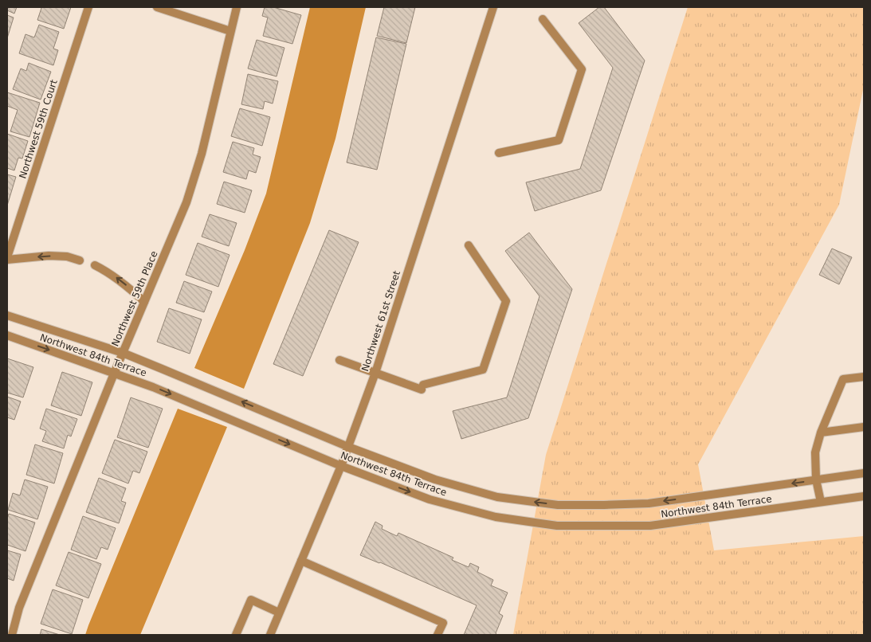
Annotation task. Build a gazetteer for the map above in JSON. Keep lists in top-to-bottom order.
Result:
{
  "streets": {
    "street": [
      "Northwest 59th Court",
      "Northwest 59th Place",
      "Northwest 61st Street",
      "Northwest 84th Terrace"
    ]
  },
  "crossings": [
    ["Northwest 59th Place", "Northwest 84th Terrace"],
    ["Northwest 61st Street", "Northwest 84th Terrace"]
  ]
}
